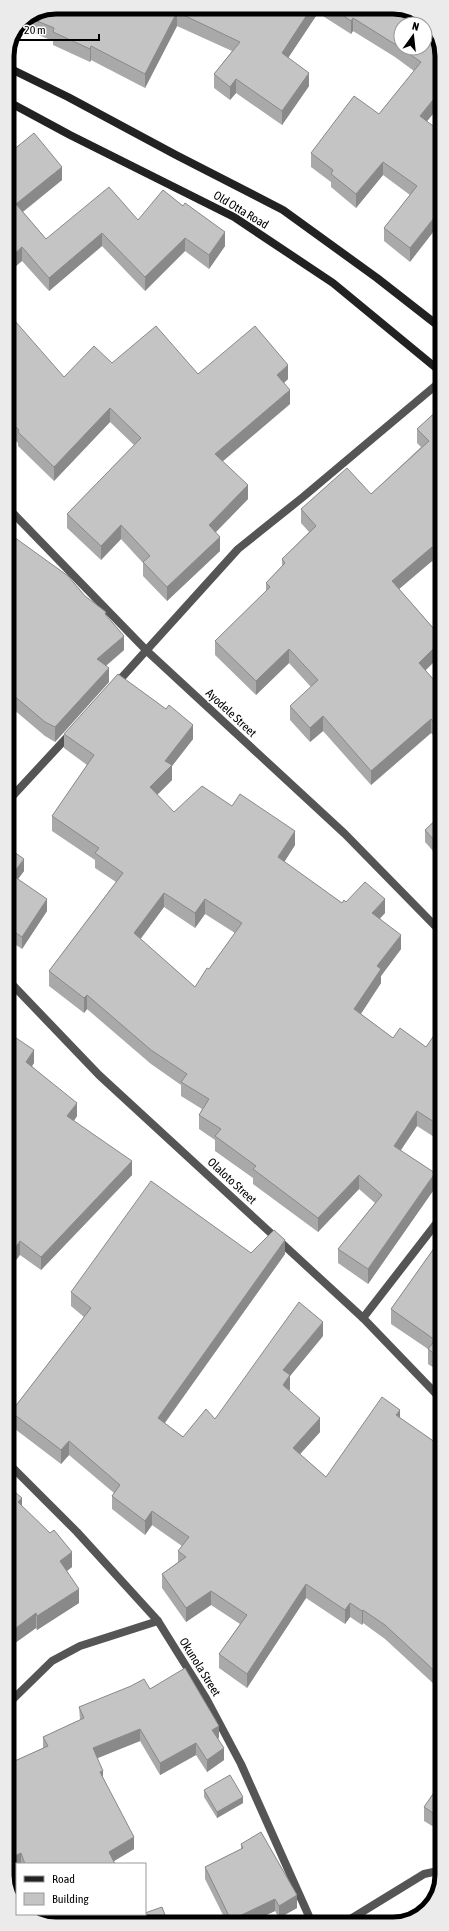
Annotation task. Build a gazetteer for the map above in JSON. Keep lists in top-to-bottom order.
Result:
{
  "streets": {
    "street": [
      "Old Otta Road",
      "Ayodele Street",
      "Olaloto Street",
      "Okunola Street"
    ]
  },
  "legend": ["Road", "Building"],
  "scale_bar": "20 m",
  "north": "top"
}
